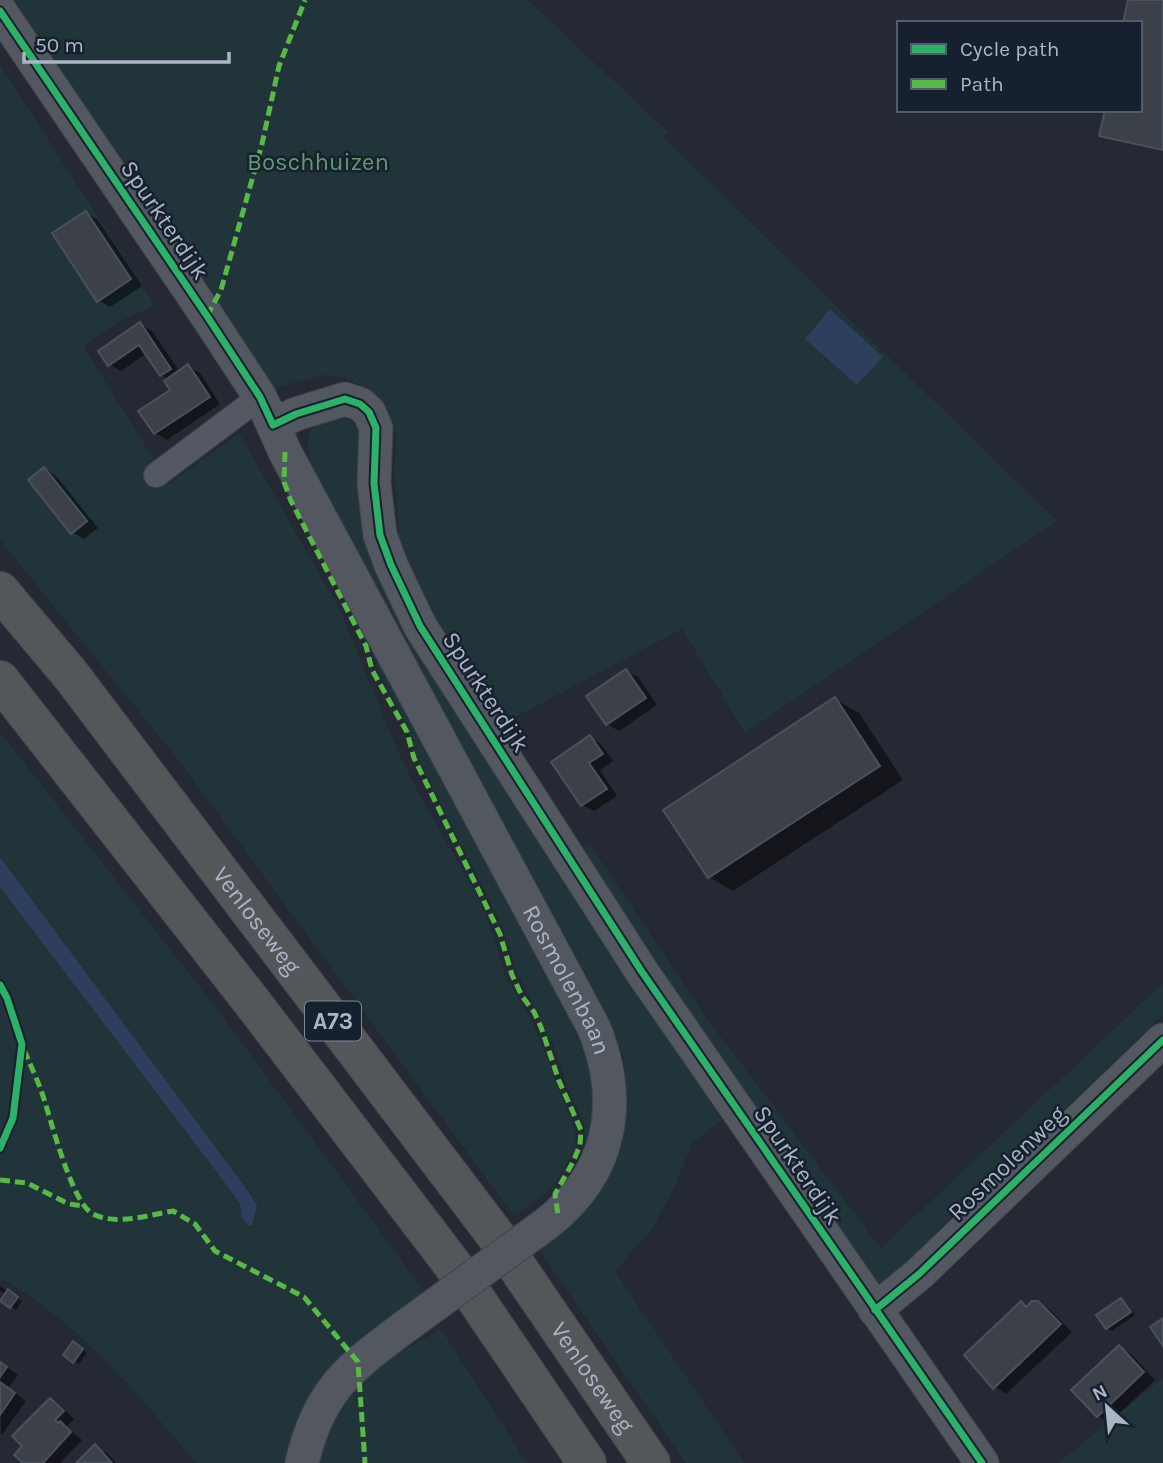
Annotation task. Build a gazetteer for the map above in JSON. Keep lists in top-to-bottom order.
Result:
{
  "streets": {
    "highway": ["Venloseweg", "A73"],
    "street": ["Spurkterdijk", "Rosmolenbaan", "Rosmolenweg"]
  },
  "crossings": [
    ["Spurkterdijk", "Rosmolenbaan"],
    ["Spurkterdijk", "Rosmolenweg"]
  ],
  "parks": ["Boschhuizen"],
  "legend": ["Cycle path", "Path"],
  "scale_bar": "50 m",
  "north": "top left"
}
